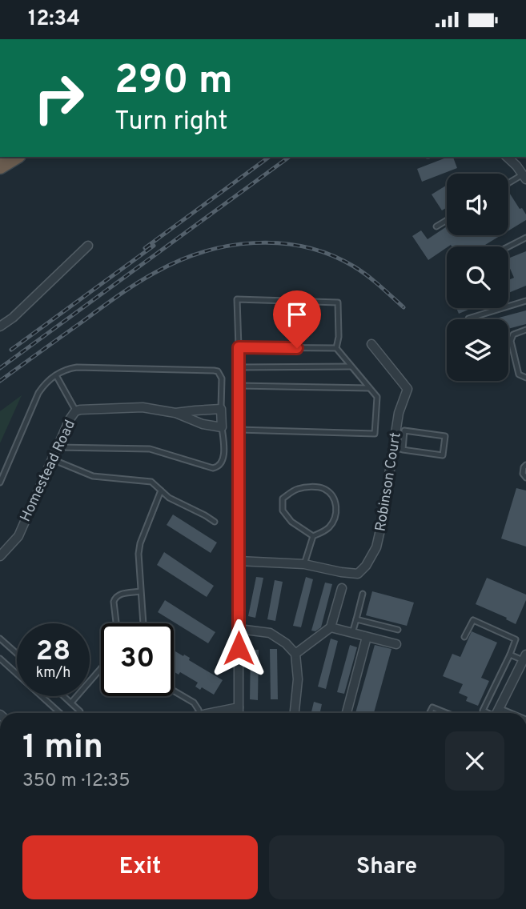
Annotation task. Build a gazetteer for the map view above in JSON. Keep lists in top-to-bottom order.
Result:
{
  "streets": {
    "street": ["Homestead Road", "Robinson Court"]
  },
  "page": {
    "status": "12:34",
    "turn": ["290 m", "Turn right"],
    "speed": "28 km/h",
    "limit": "30",
    "heading": ["1 min", "350 m · 12:35"],
    "buttons": ["Exit", "Share"]
  }
}
